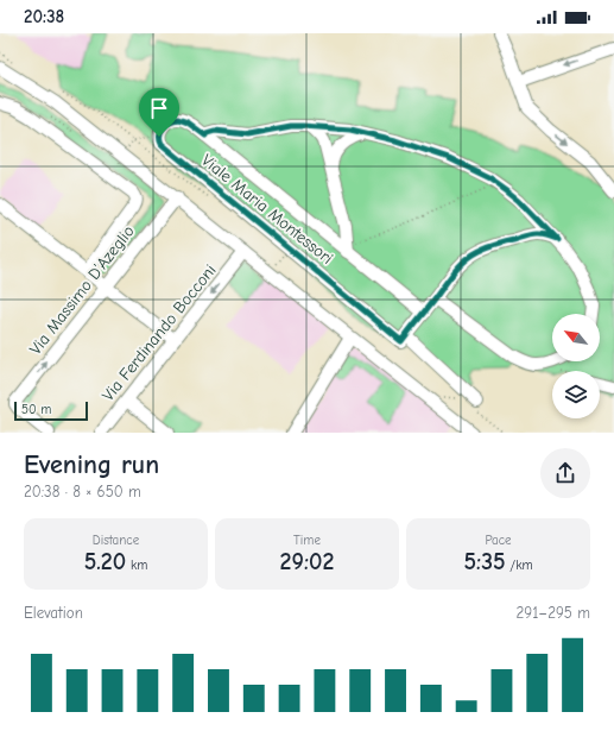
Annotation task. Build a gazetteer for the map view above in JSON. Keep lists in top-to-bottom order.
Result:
{
  "streets": {
    "street": ["Viale Maria Montessori", "Via Massimo D’Azeglio", "Via Ferdinando Bocconi"]
  },
  "one_way": ["Via Massimo D’Azeglio", "Via Ferdinando Bocconi"],
  "scale_bar": "50 m",
  "north": "top left",
  "page": {
    "status": "20:38",
    "scale": "50 m",
    "heading": ["Evening run", "20:38 · 8 × 650 m"],
    "stats": [
      ["Distance", "5.20 km"],
      ["Time", "29:02"],
      ["Pace", "5:35 /km"]
    ],
    "chart": ["Elevation", "291–295 m"]
  }
}
